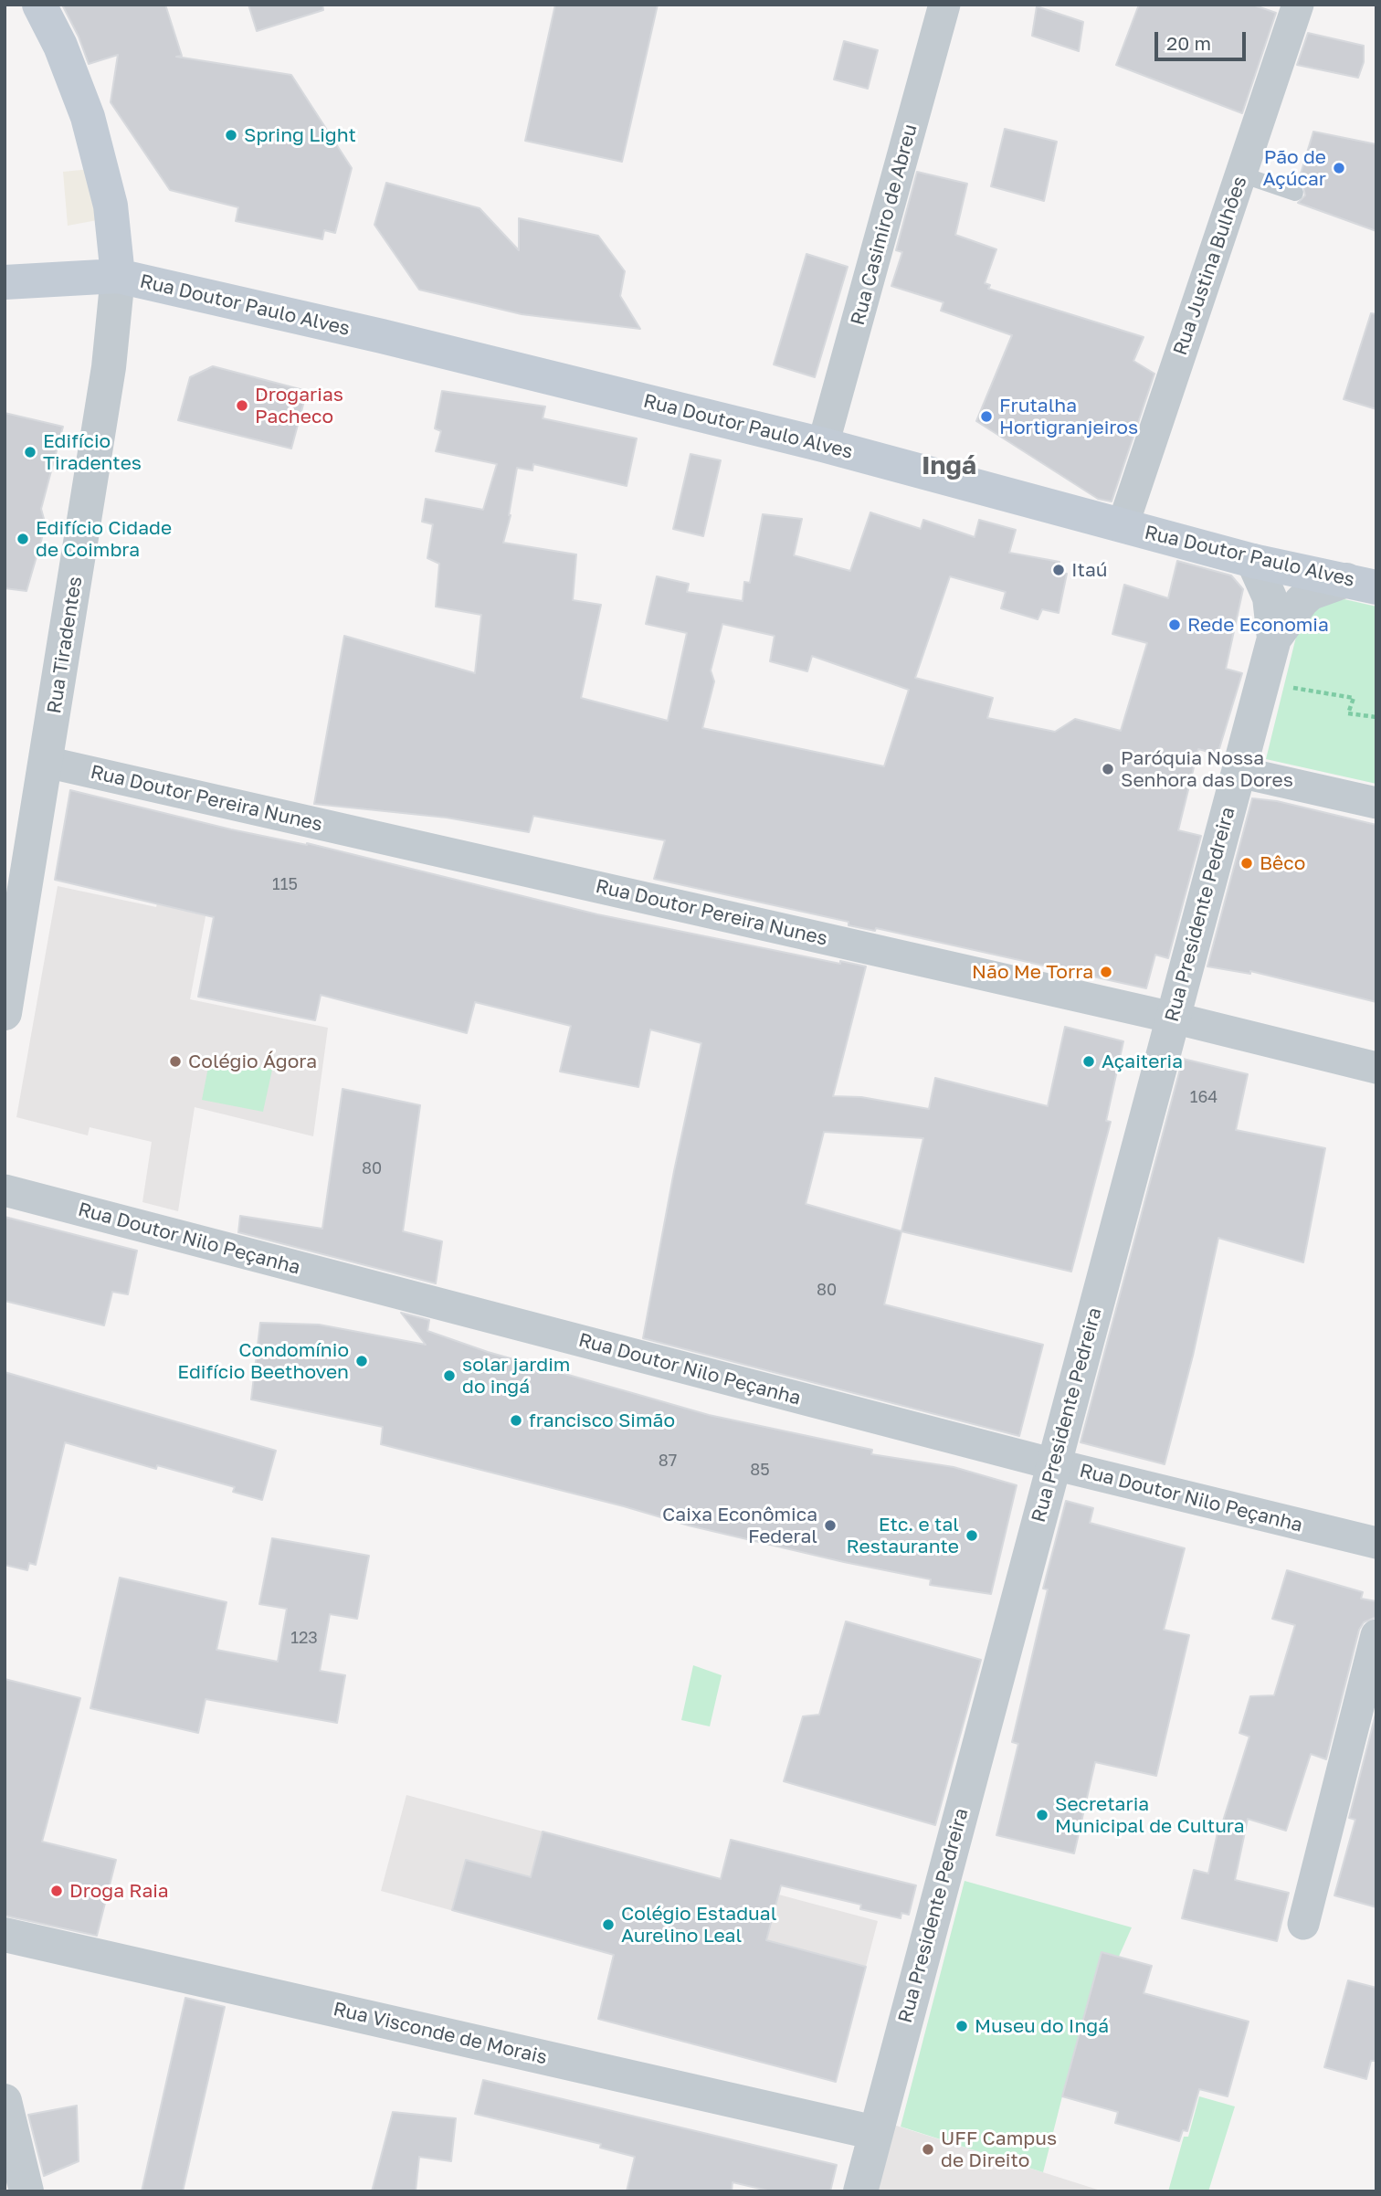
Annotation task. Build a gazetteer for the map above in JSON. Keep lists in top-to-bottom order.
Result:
{
  "streets": {
    "main road": ["Rua Doutor Paulo Alves"],
    "street": [
      "Rua Casimiro de Abreu",
      "Rua Justina Bulhões",
      "Rua Tiradentes",
      "Rua Doutor Pereira Nunes",
      "Rua Presidente Pedreira",
      "Rua Doutor Nilo Peçanha",
      "Rua Visconde de Morais"
    ]
  },
  "crossings": [
    ["Rua Casimiro de Abreu", "Rua Doutor Paulo Alves"],
    ["Rua Justina Bulhões", "Rua Doutor Paulo Alves"],
    ["Rua Doutor Paulo Alves", "Rua Tiradentes"],
    ["Rua Doutor Paulo Alves", "Rua Presidente Pedreira"],
    ["Rua Tiradentes", "Rua Doutor Pereira Nunes"],
    ["Rua Doutor Pereira Nunes", "Rua Presidente Pedreira"],
    ["Rua Presidente Pedreira", "Rua Doutor Nilo Peçanha"],
    ["Rua Presidente Pedreira", "Rua Visconde de Morais"]
  ],
  "districts": ["Ingá"],
  "places": [
    "Spring Light",
    "Pão de Açúcar",
    "Drogarias Pacheco",
    "Frutalha Hortigranjeiros",
    "Edifício Tiradentes",
    "Edifício Cidade de Coimbra",
    "Itaú",
    "Rede Economia",
    "Paróquia Nossa Senhora das Dores",
    "Bêco",
    "Não Me Torra",
    "Colégio Ágora",
    "Açaiteria",
    "Condomínio Edifício Beethoven",
    "solar jardim do ingá",
    "francisco Simão",
    "Caixa Econômica Federal",
    "Etc. e tal Restaurante",
    "Secretaria Municipal de Cultura",
    "Droga Raia",
    "Colégio Estadual Aurelino Leal",
    "Museu do Ingá",
    "UFF Campus de Direito"
  ],
  "house_numbers": [
    "115",
    "164",
    "80",
    "80",
    "87",
    "85",
    "123"
  ],
  "scale_bar": "20 m"
}
